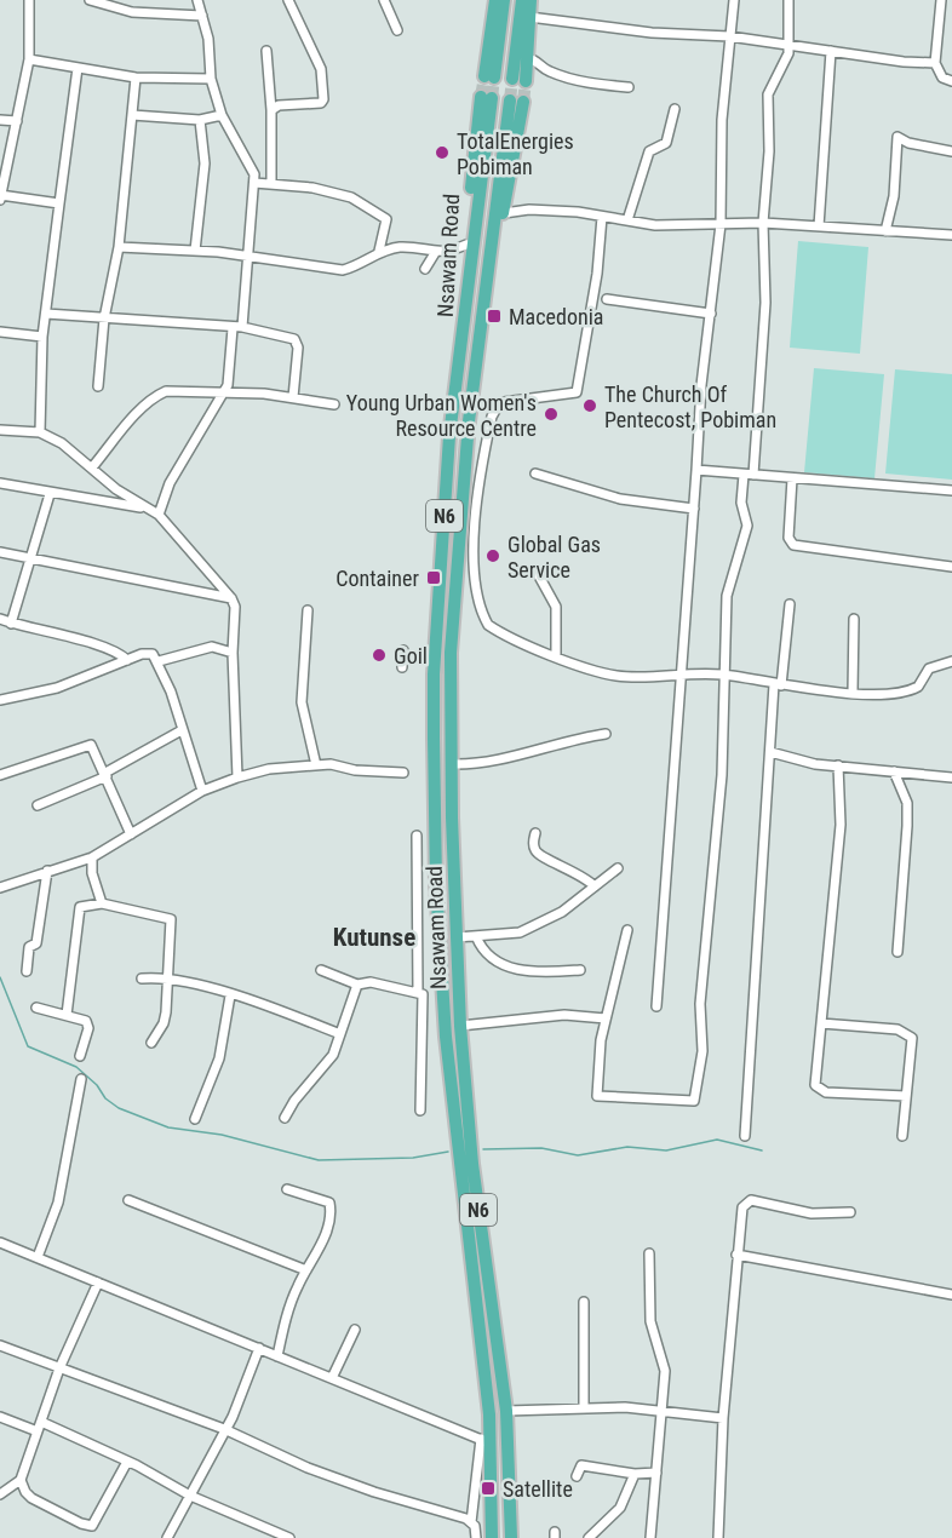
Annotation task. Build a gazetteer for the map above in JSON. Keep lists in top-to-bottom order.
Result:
{
  "streets": {
    "highway": ["Nsawam Road", "N6"]
  },
  "districts": ["Kutunse"],
  "places": {
    "other": [
      "TotalEnergies Pobiman",
      "The Church Of Pentecost, Pobiman",
      "Young Urban Women's Resource Centre",
      "Global Gas Service",
      "Goil"
    ],
    "transit": ["Macedonia", "Container", "Satellite"]
  }
}
